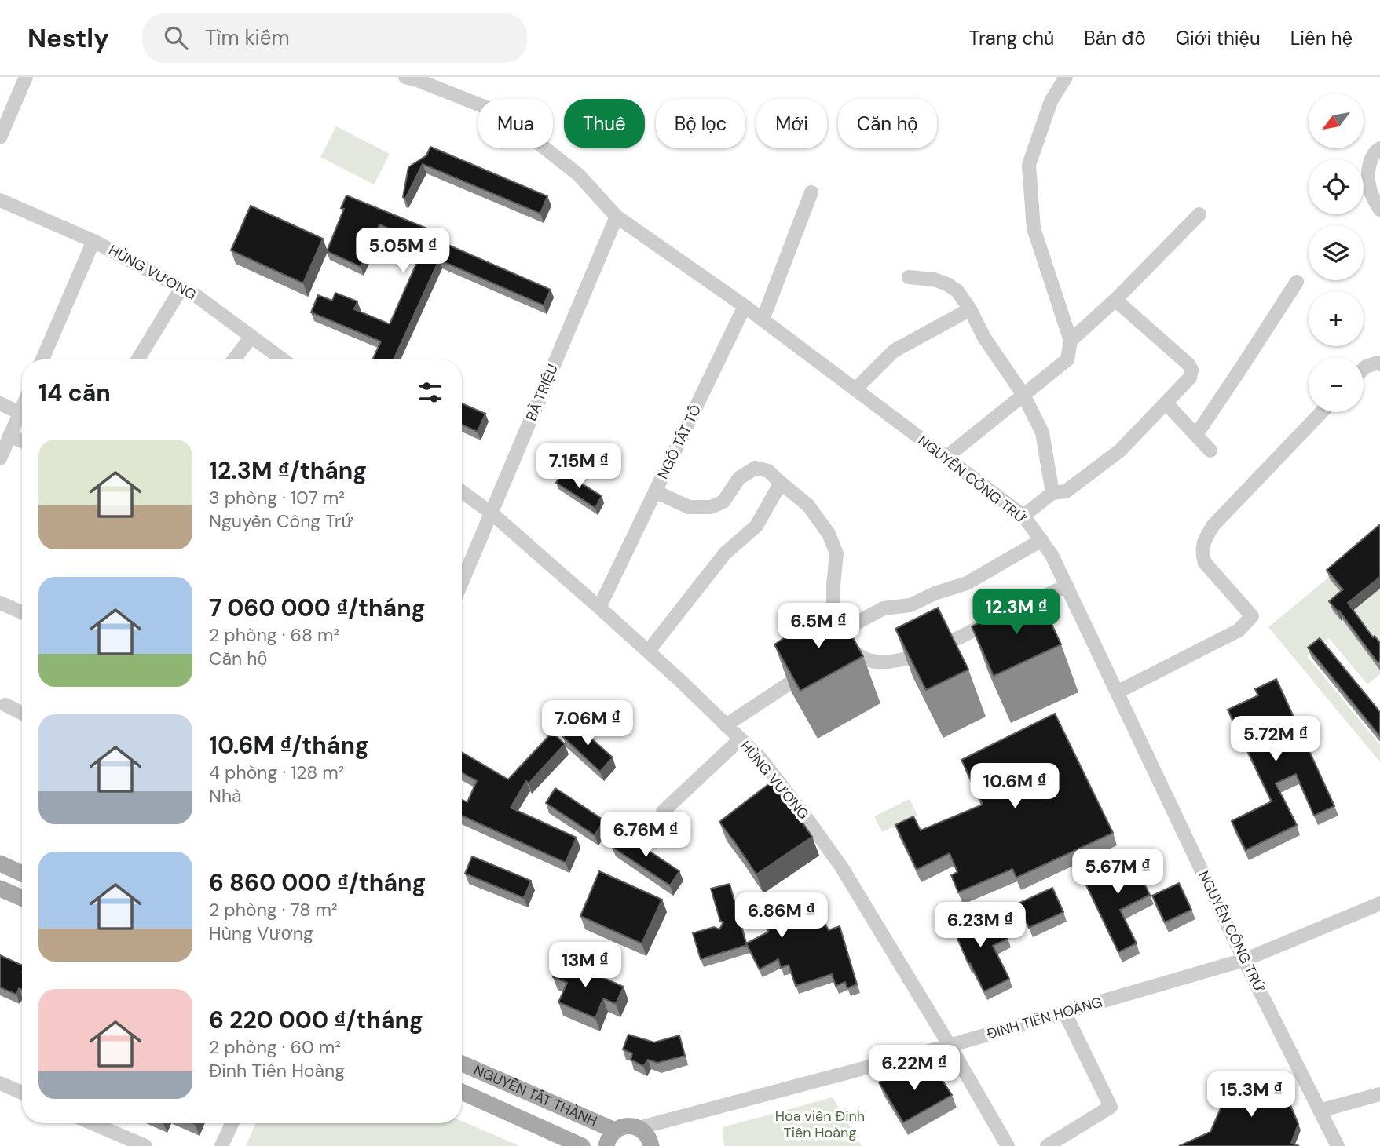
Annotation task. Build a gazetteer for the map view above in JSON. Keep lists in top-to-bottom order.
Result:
{
  "streets": {
    "main road": ["NGUYỄN TẤT THÀNH"],
    "street": [
      "HÙNG VƯƠNG",
      "BÀ TRIỆU",
      "NGÔ TẤT TỐ",
      "NGUYỄN CÔNG TRỨ",
      "ĐINH TIÊN HOÀNG"
    ]
  },
  "crossings": [
    ["HÙNG VƯƠNG", "BÀ TRIỆU"],
    ["HÙNG VƯƠNG", "NGÔ TẤT TỐ"],
    ["HÙNG VƯƠNG", "ĐINH TIÊN HOÀNG"],
    ["BÀ TRIỆU", "NGUYỄN CÔNG TRỨ"],
    ["NGÔ TẤT TỐ", "NGUYỄN CÔNG TRỨ"],
    ["NGUYỄN CÔNG TRỨ", "ĐINH TIÊN HOÀNG"]
  ],
  "parks": ["Hoa viên Đinh Tiên Hoàng"],
  "north": "bottom left",
  "page": {
    "header": "Nestly",
    "search": "Tìm kiếm",
    "nav": [
      "Trang chủ",
      "Bản đồ",
      "Giới thiệu",
      "Liên hệ"
    ],
    "map_buttons": ["+", "−"],
    "chip": [
      "Mua",
      "Thuê",
      "Bộ lọc",
      "Mới",
      "Căn hộ"
    ],
    "price": [
      "5.05M ₫",
      "7.15M ₫",
      "12.3M ₫",
      "6.5M ₫",
      "7.06M ₫",
      "5.72M ₫",
      "10.6M ₫",
      "6.76M ₫",
      "5.67M ₫",
      "6.86M ₫",
      "6.23M ₫",
      "13M ₫",
      "6.22M ₫",
      "15.3M ₫"
    ],
    "heading": "14 căn",
    "list": [
      {
        "name": "12.3M ₫/tháng",
        "note": "3 phòng · 107 m² · Nguyễn Công Trứ"
      },
      {
        "name": "7 060 000 ₫/tháng",
        "note": "2 phòng · 68 m² · Căn hộ"
      },
      {
        "name": "10.6M ₫/tháng",
        "note": "4 phòng · 128 m² · Nhà"
      },
      {
        "name": "6 860 000 ₫/tháng",
        "note": "2 phòng · 78 m² · Hùng Vương"
      },
      {
        "name": "6 220 000 ₫/tháng",
        "note": "2 phòng · 60 m² · Đinh Tiên Hoàng"
      }
    ]
  }
}
